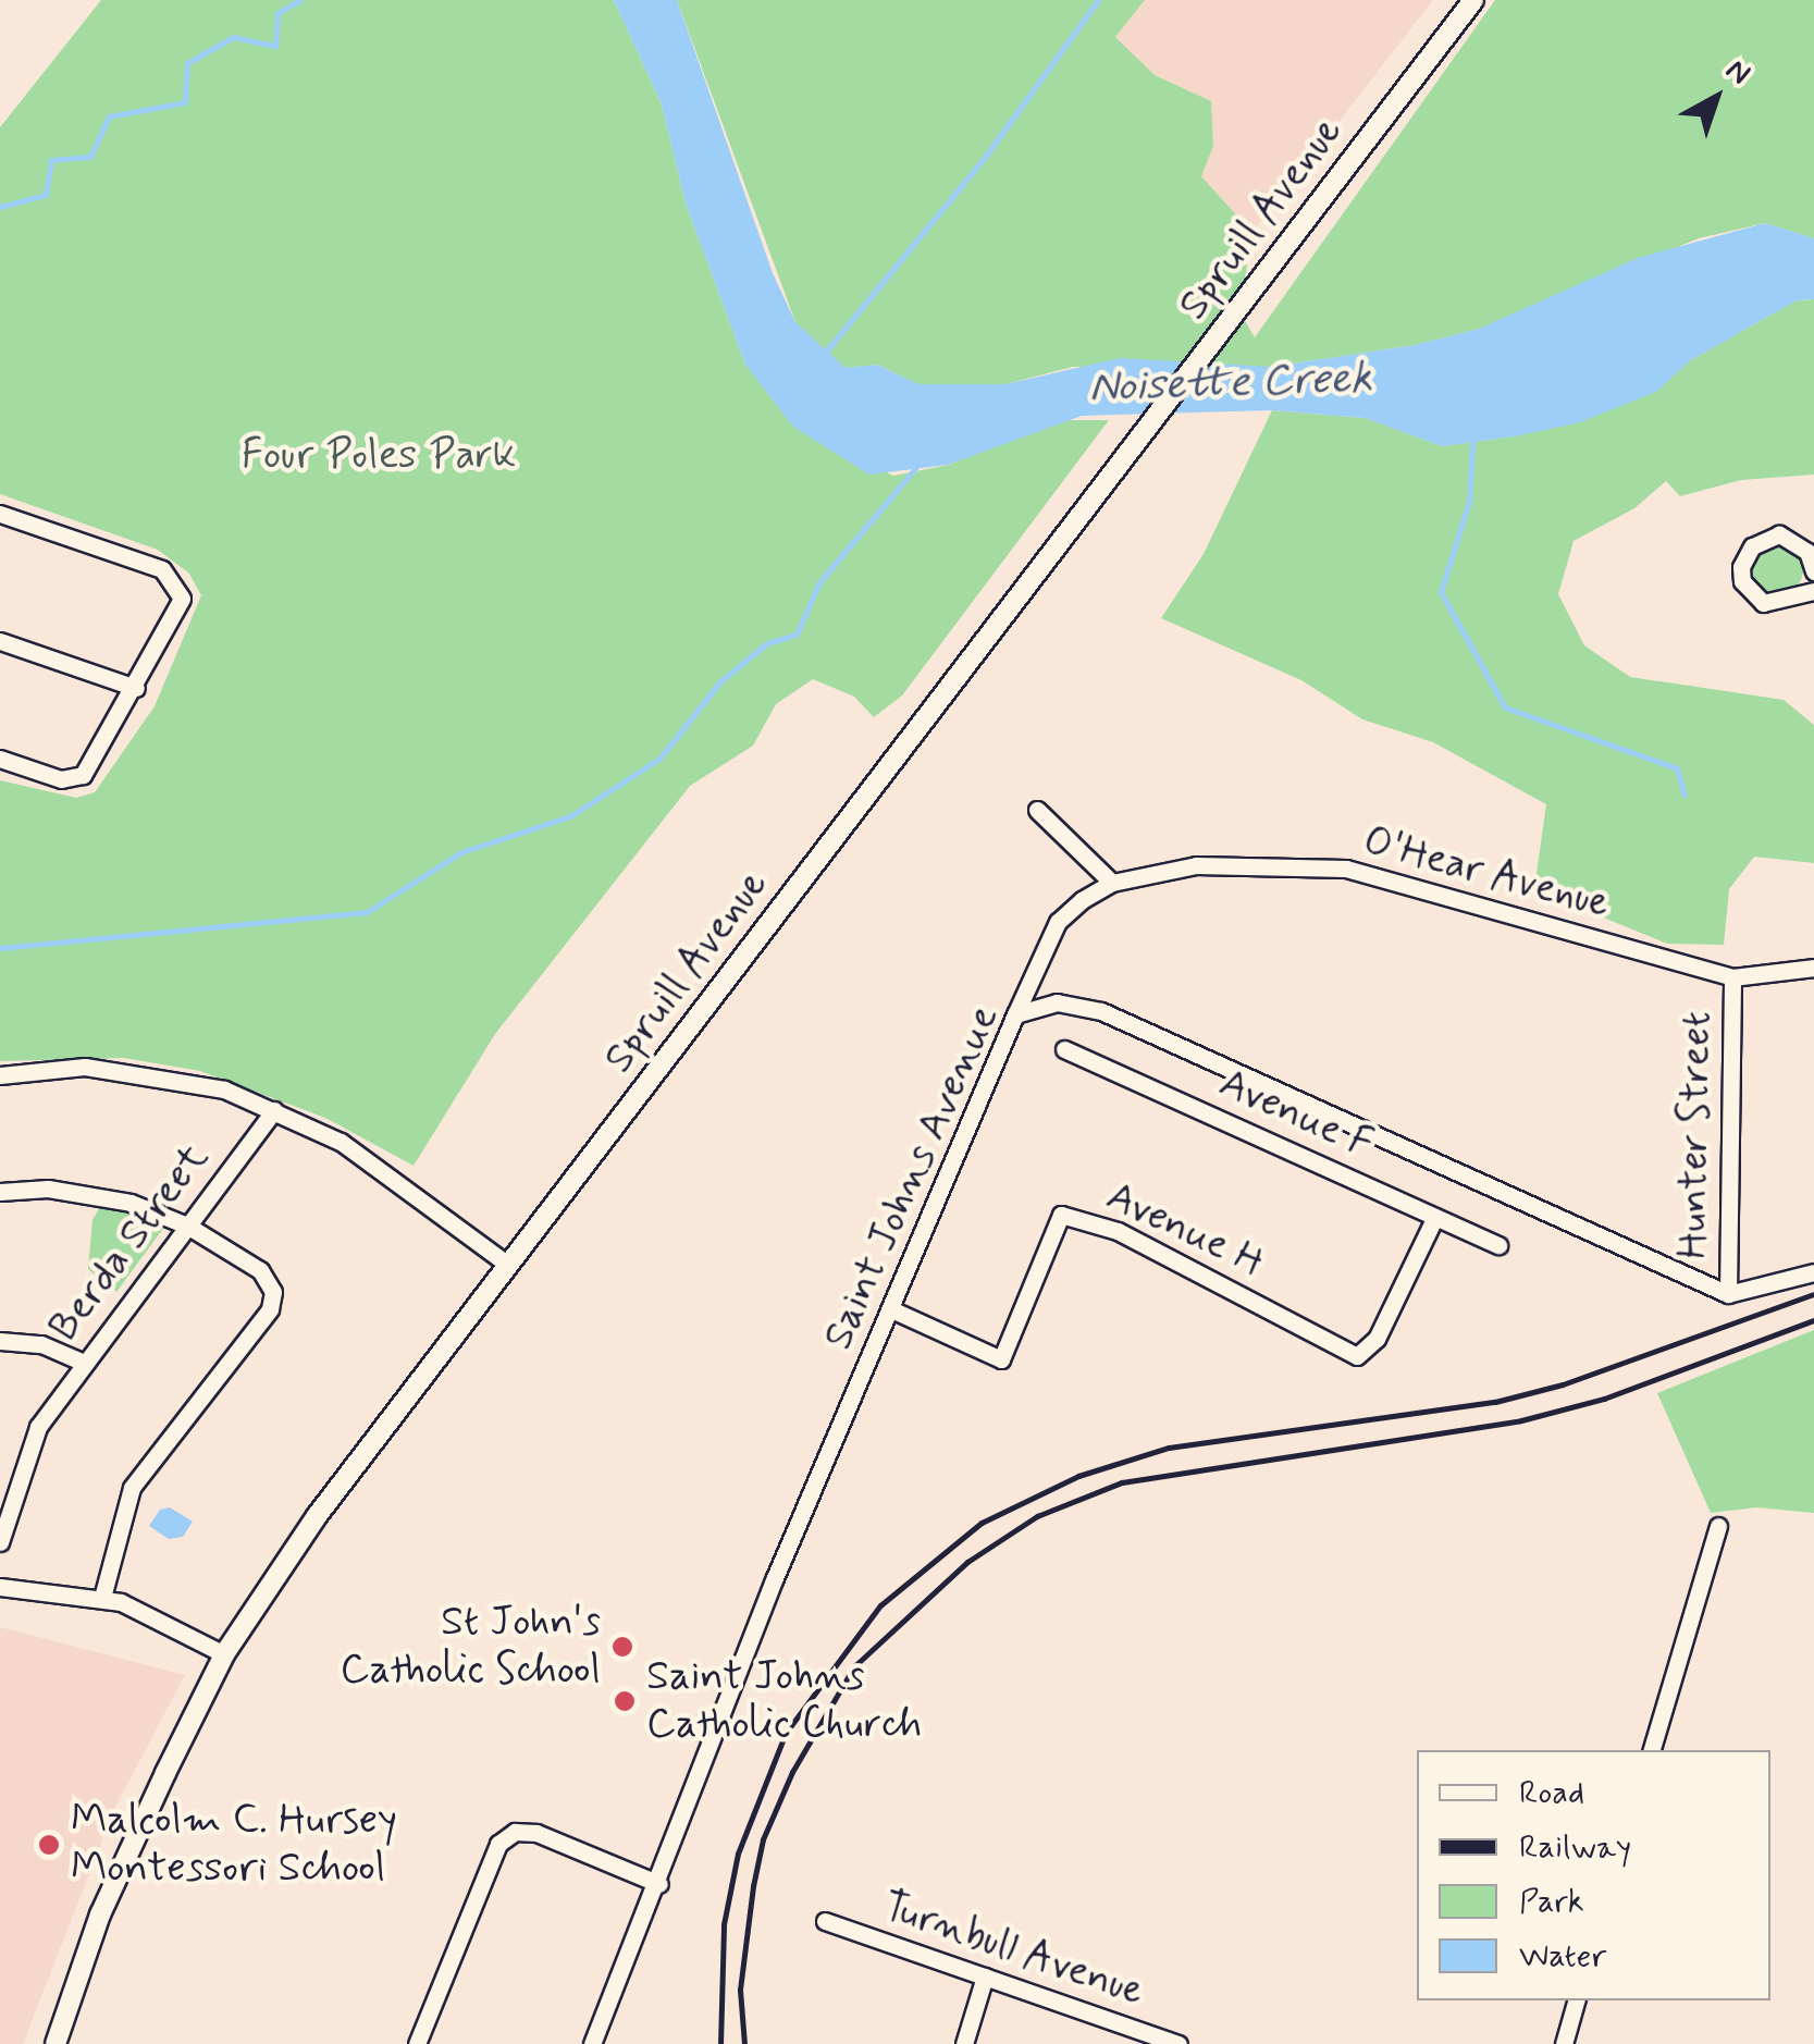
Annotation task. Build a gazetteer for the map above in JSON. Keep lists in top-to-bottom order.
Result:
{
  "streets": {
    "street": [
      "Spruill Avenue",
      "O'Hear Avenue",
      "Avenue F",
      "Hunter Street",
      "Saint Johns Avenue",
      "Avenue H",
      "Berda Street",
      "Turnbull Avenue"
    ]
  },
  "crossings": [
    ["O'Hear Avenue", "Hunter Street"],
    ["O'Hear Avenue", "Saint Johns Avenue"],
    ["Avenue F", "Avenue H"],
    ["Hunter Street", "Saint Johns Avenue"],
    ["Saint Johns Avenue", "Avenue H"]
  ],
  "water": ["Noisette Creek"],
  "parks": ["Four Poles Park"],
  "places": ["St John's Catholic School", "Saint Johns Catholic Church", "Malcolm C. Hursey Montessori School"],
  "legend": [
    "Road",
    "Railway",
    "Park",
    "Water"
  ],
  "north": "top right"
}
